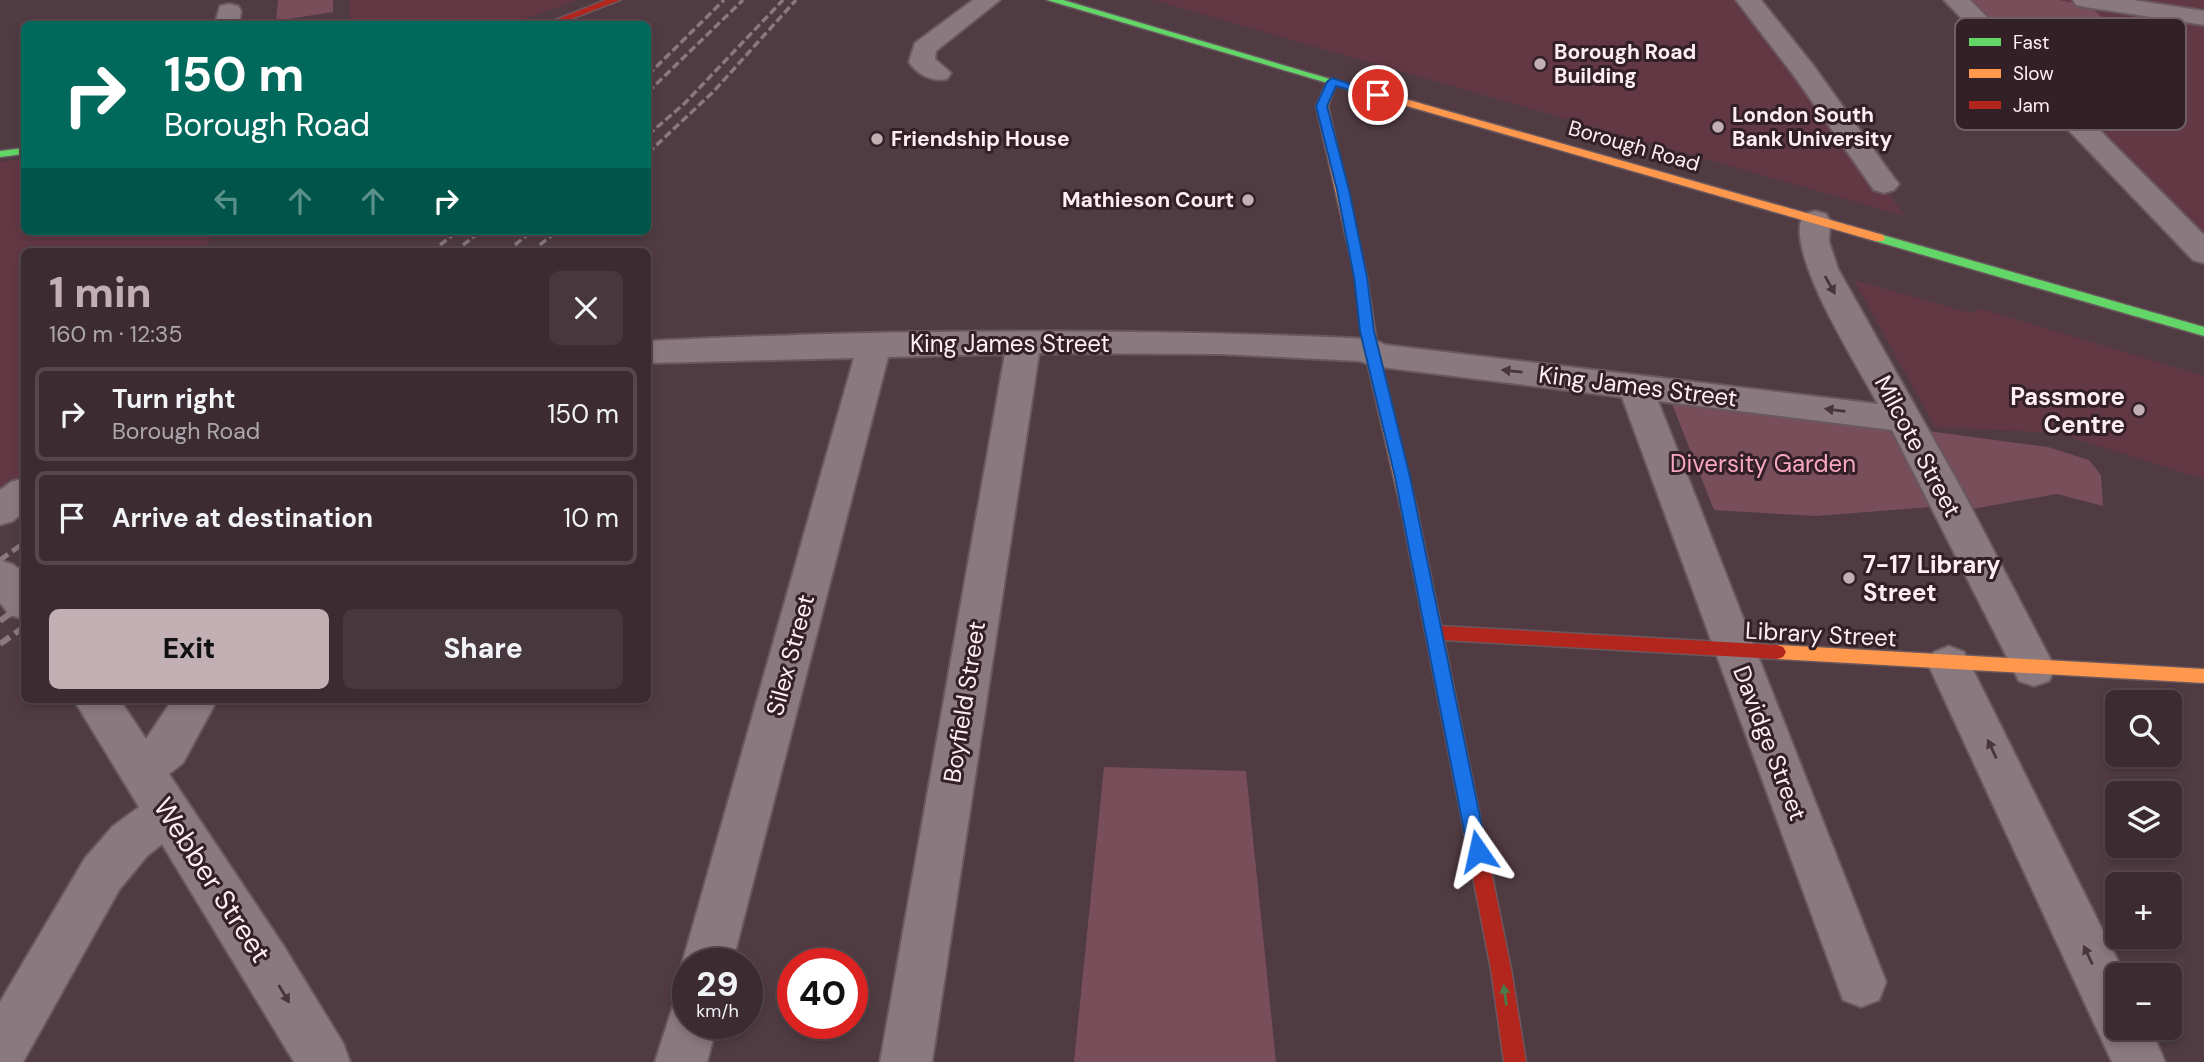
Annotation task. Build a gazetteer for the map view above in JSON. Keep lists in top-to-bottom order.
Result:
{
  "streets": {
    "street": [
      "Borough Road",
      "King James Street",
      "Milcote Street",
      "Library Street",
      "Silex Street",
      "Boyfield Street",
      "Davidge Street",
      "Webber Street"
    ]
  },
  "crossings": [
    ["Borough Road", "Milcote Street"],
    ["King James Street", "Milcote Street"],
    ["King James Street", "Silex Street"],
    ["King James Street", "Boyfield Street"],
    ["King James Street", "Davidge Street"],
    ["Milcote Street", "Library Street"],
    ["Library Street", "Davidge Street"]
  ],
  "one_way": ["King James Street", "Webber Street"],
  "parks": ["Diversity Garden"],
  "places": [
    "Borough Road Building",
    "London South Bank University",
    "Friendship House",
    "Mathieson Court",
    "Passmore Centre",
    "7-17 Library Street"
  ],
  "legend": ["Fast", "Slow", "Jam"],
  "page": {
    "turn": ["150 m", "Borough Road"],
    "heading": ["1 min", "160 m · 12:35"],
    "list": [
      {
        "name": "Turn right",
        "note": "Borough Road",
        "value": "150 m"
      },
      {
        "name": "Arrive at destination",
        "value": "10 m"
      }
    ],
    "buttons": ["Exit", "Share"],
    "map_buttons": ["+", "−"],
    "speed": "29 km/h",
    "limit": "40"
  }
}
